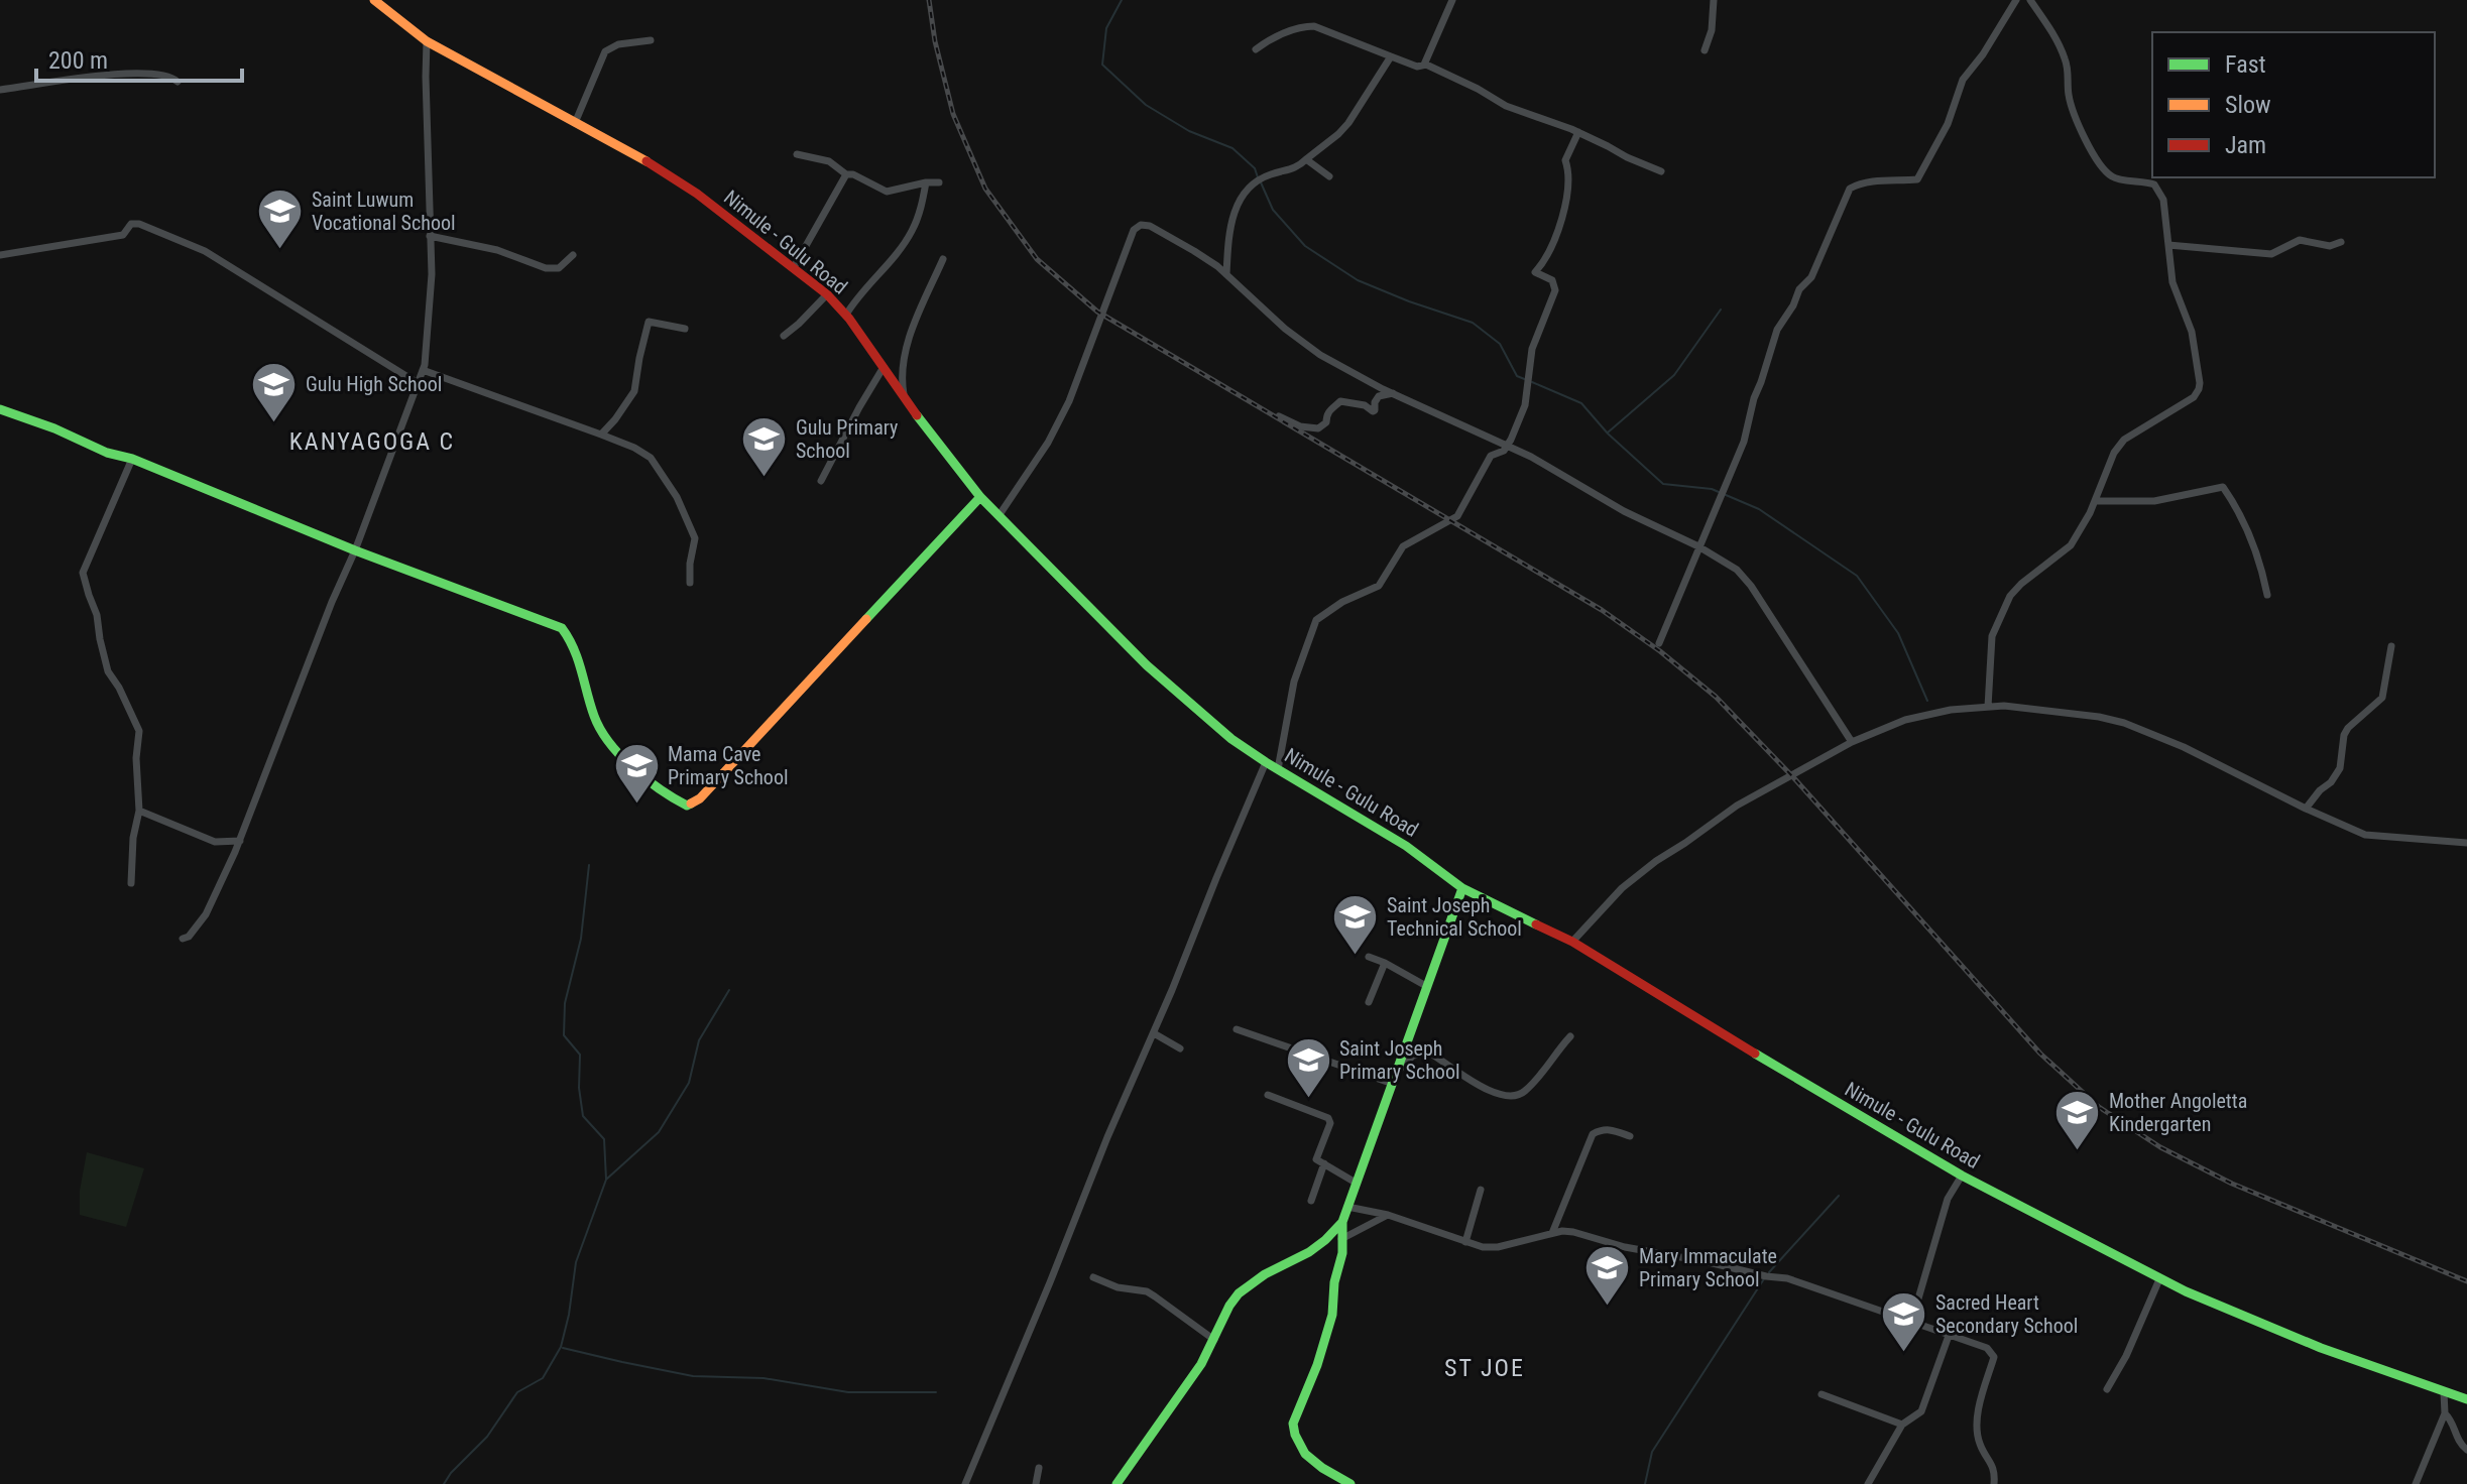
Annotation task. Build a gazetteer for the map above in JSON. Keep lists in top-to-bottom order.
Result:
{
  "streets": {
    "main road": ["Nimule - Gulu Road"]
  },
  "districts": ["KANYAGOGA C", "ST JOE"],
  "places": {
    "school or university": [
      "Saint Luwum Vocational School",
      "Gulu High School",
      "Gulu Primary School",
      "Mama Cave Primary School",
      "Saint Joseph Technical School",
      "Saint Joseph Primary School",
      "Mother Angoletta Kindergarten",
      "Mary Immaculate Primary School",
      "Sacred Heart Secondary School"
    ]
  },
  "legend": ["Fast", "Slow", "Jam"],
  "scale_bar": "200 m"
}
